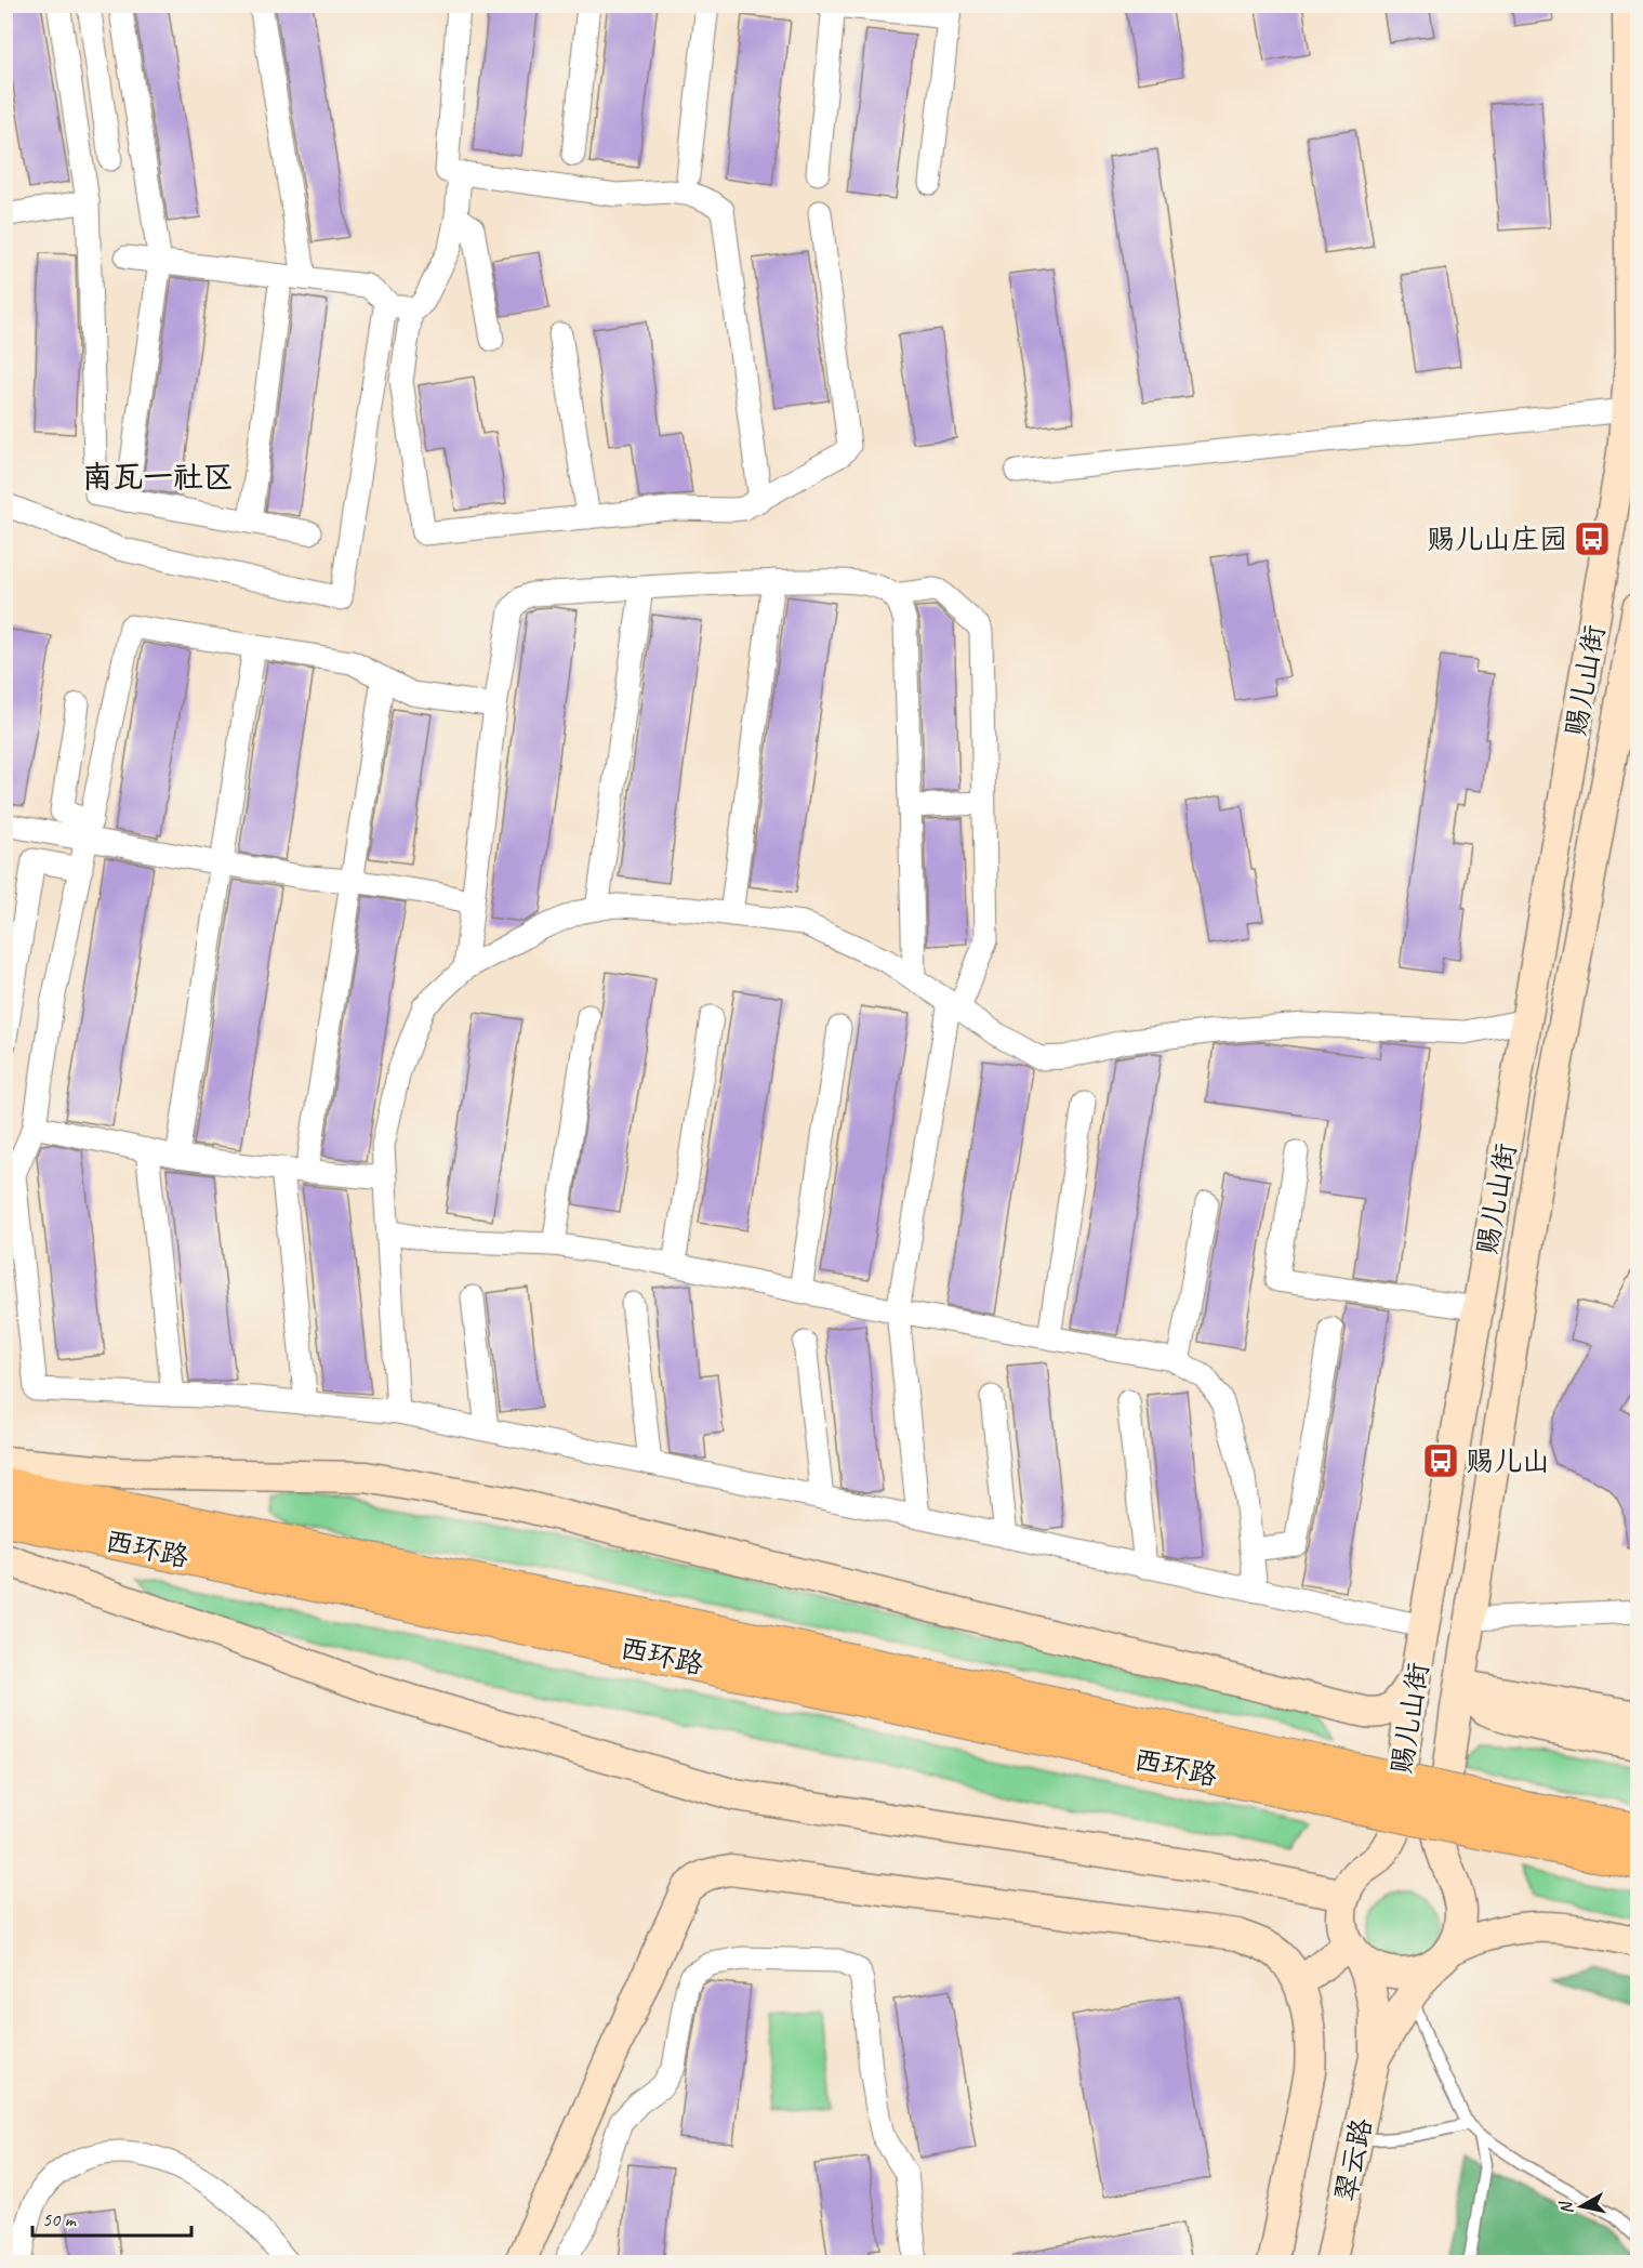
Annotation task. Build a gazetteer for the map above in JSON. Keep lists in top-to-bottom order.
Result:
{
  "streets": {
    "highway": ["西环路"],
    "main road": ["赐儿山街", "翠云路"]
  },
  "crossings": [
    ["赐儿山街", "翠云路"]
  ],
  "districts": ["南瓦一社区"],
  "places": {
    "bus stop": ["赐儿山庄园", "赐儿山"]
  },
  "scale_bar": "50 m",
  "north": "left"
}
